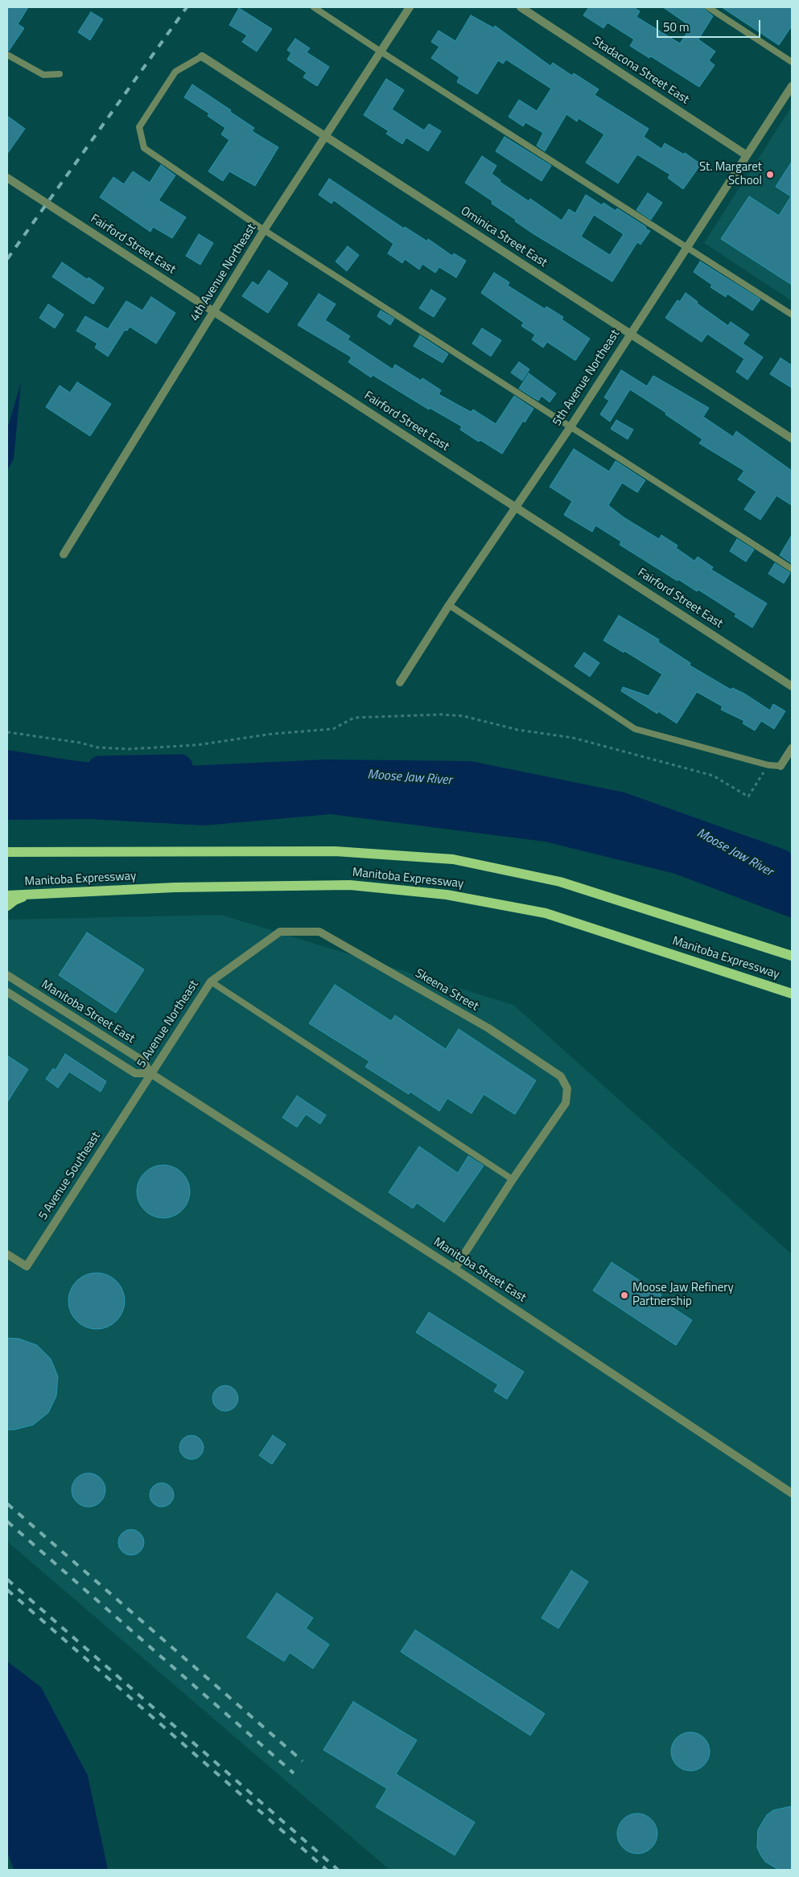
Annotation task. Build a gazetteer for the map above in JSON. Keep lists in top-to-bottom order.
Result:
{
  "streets": {
    "main road": ["Manitoba Expressway"],
    "street": [
      "Stadacona Street East",
      "Ominica Street East",
      "Fairford Street East",
      "4th Avenue Northeast",
      "5th Avenue Northeast",
      "Skeena Street",
      "Manitoba Street East",
      "5 Avenue Northeast",
      "5 Avenue Southeast"
    ]
  },
  "crossings": [
    ["Stadacona Street East", "5th Avenue Northeast"],
    ["Ominica Street East", "4th Avenue Northeast"],
    ["Ominica Street East", "5th Avenue Northeast"],
    ["Fairford Street East", "4th Avenue Northeast"],
    ["Fairford Street East", "5th Avenue Northeast"],
    ["Skeena Street", "Manitoba Street East"],
    ["Skeena Street", "5 Avenue Northeast"],
    ["Manitoba Street East", "5 Avenue Northeast"],
    ["Manitoba Street East", "5 Avenue Southeast"],
    ["5 Avenue Northeast", "5 Avenue Southeast"]
  ],
  "water": ["Moose Jaw River"],
  "places": ["St. Margaret School", "Moose Jaw Refinery Partnership"],
  "scale_bar": "50 m"
}
